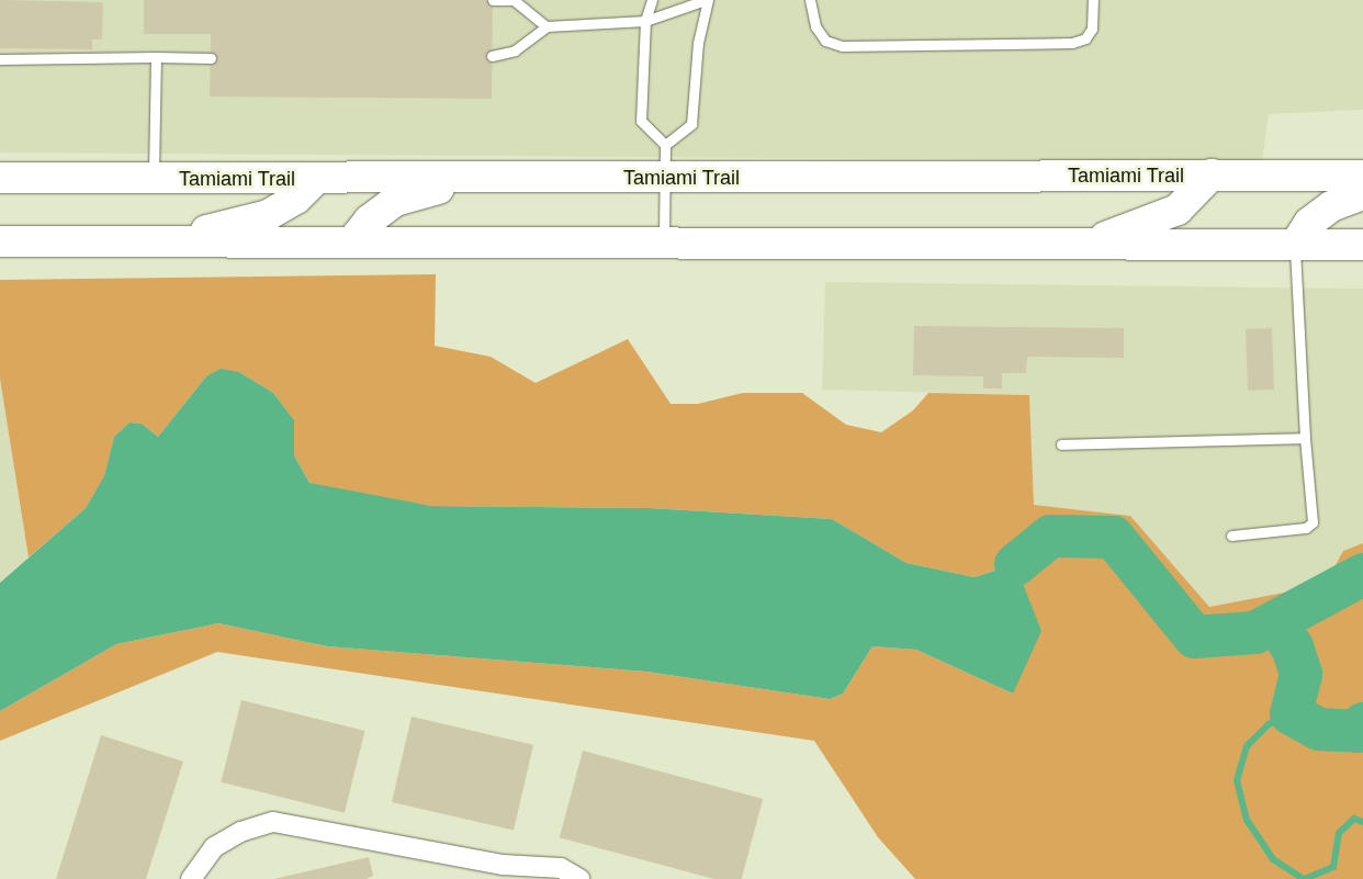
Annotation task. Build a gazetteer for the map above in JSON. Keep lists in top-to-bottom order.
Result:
{
  "streets": {
    "main road": ["Tamiami Trail"]
  }
}
